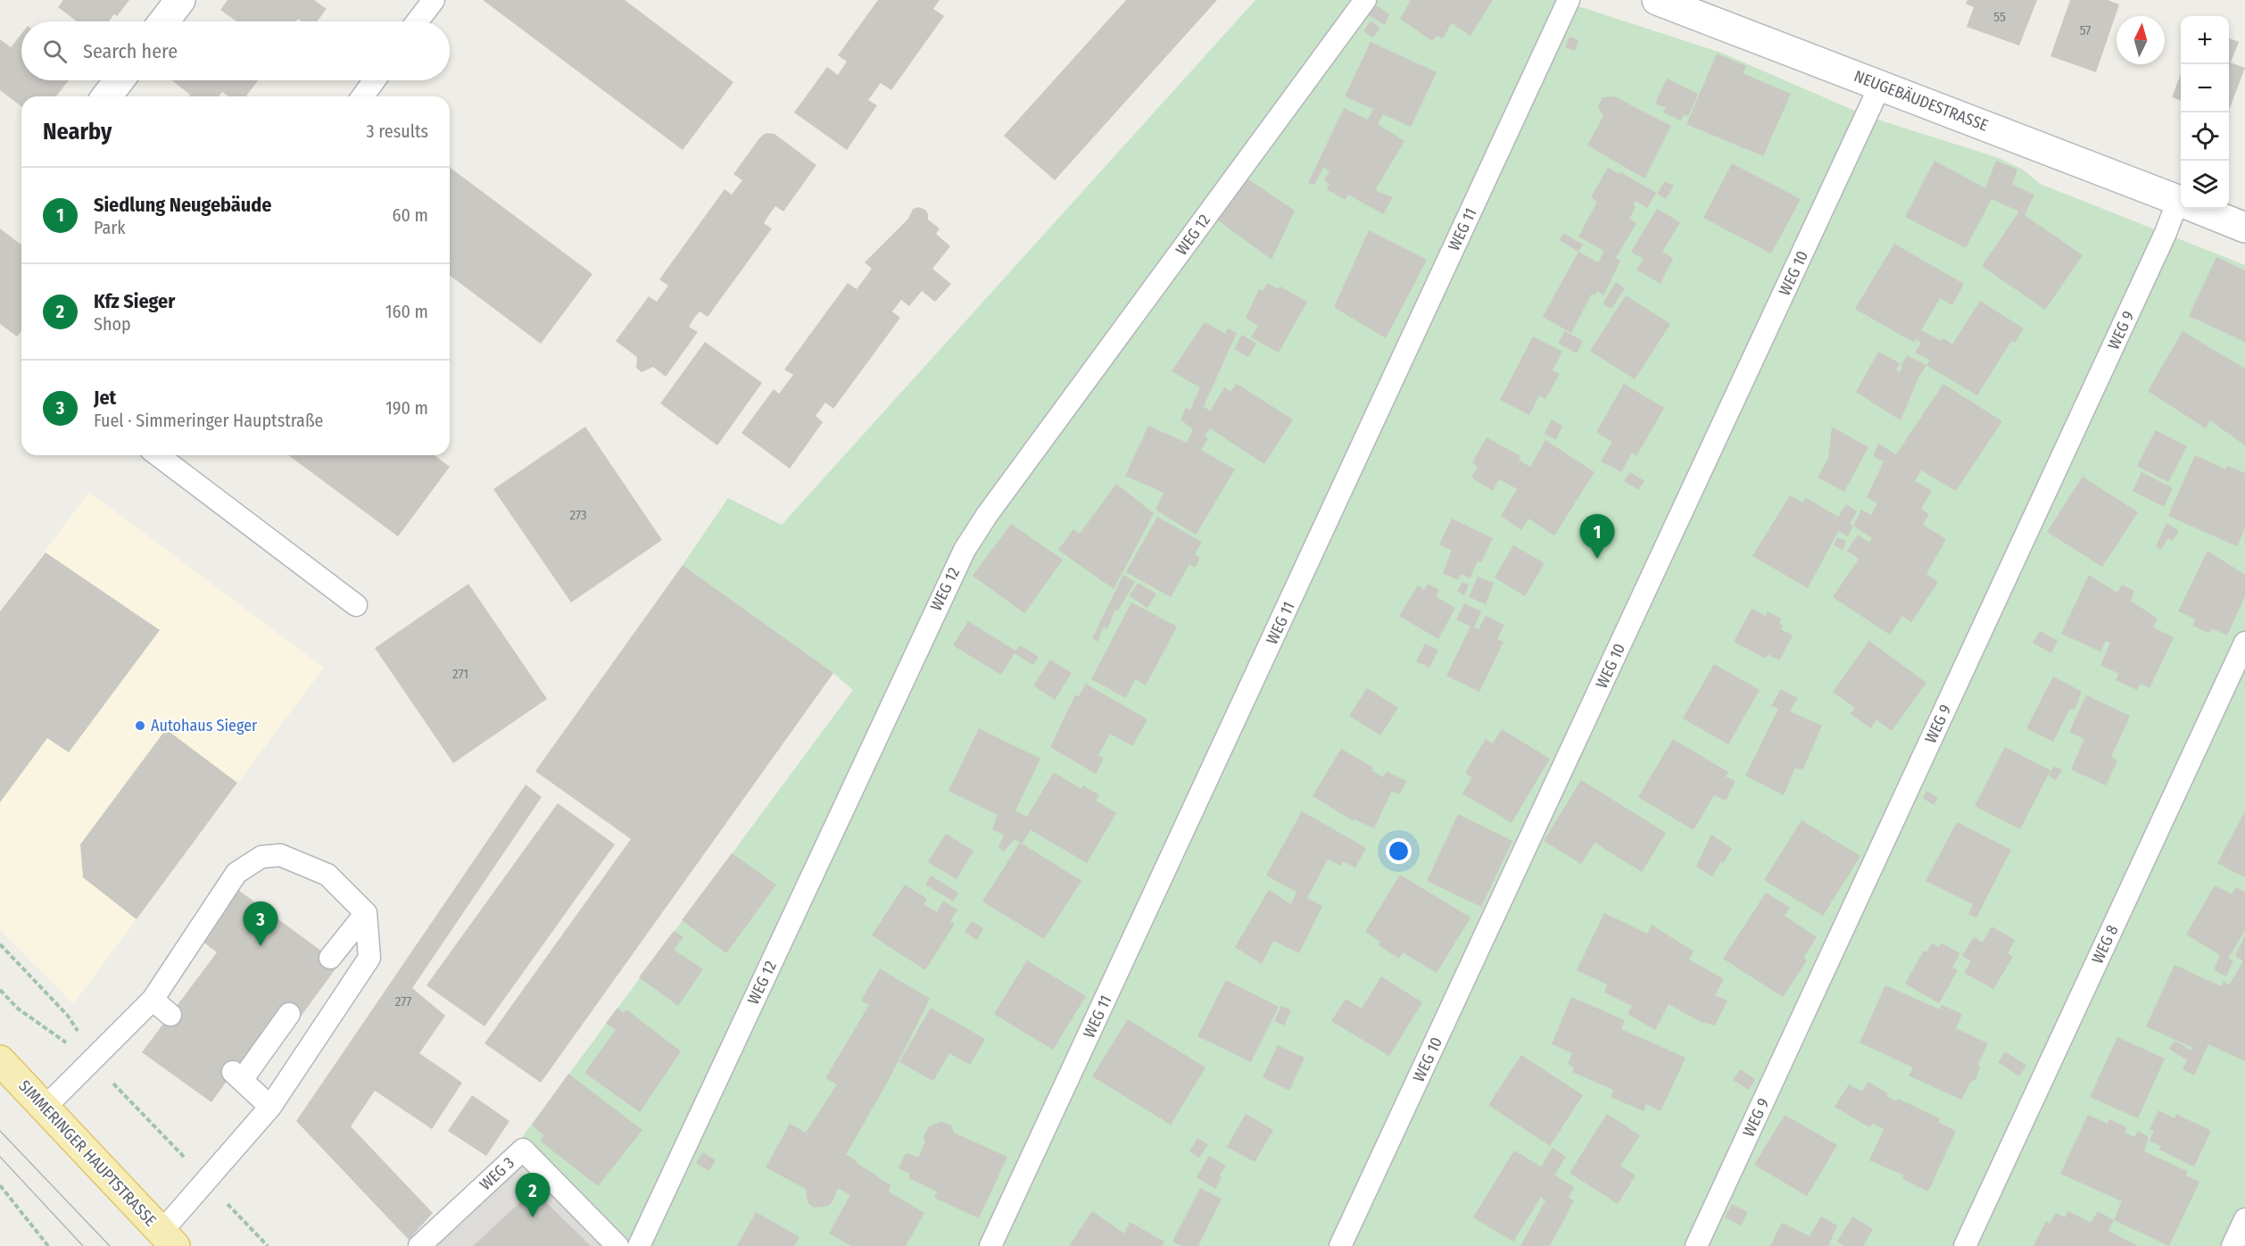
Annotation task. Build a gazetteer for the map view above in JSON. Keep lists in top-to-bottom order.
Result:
{
  "streets": {
    "main road": ["SIMMERINGER HAUPTSTRASSE"],
    "street": ["NEUGEBÄUDESTRASSE"],
    "lane": [
      "WEG 11",
      "WEG 12",
      "WEG 10",
      "WEG 9",
      "WEG 8",
      "WEG 3"
    ]
  },
  "crossings": [
    ["NEUGEBÄUDESTRASSE", "WEG 10"]
  ],
  "places": ["Autohaus Sieger"],
  "house_numbers": [
    "55",
    "57",
    "273",
    "271",
    "277"
  ],
  "north": "top",
  "page": {
    "map_buttons": ["+", "−"],
    "search": "Search here",
    "heading": ["Nearby", "3 results"],
    "list": [
      {
        "mark": "1",
        "name": "Siedlung Neugebäude",
        "note": "Park",
        "value": "60 m"
      },
      {
        "mark": "2",
        "name": "Kfz Sieger",
        "note": "Shop",
        "value": "160 m"
      },
      {
        "mark": "3",
        "name": "Jet",
        "note": "Fuel · Simmeringer Hauptstraße",
        "value": "190 m"
      }
    ],
    "pins": ["1", "3", "2"]
  }
}
